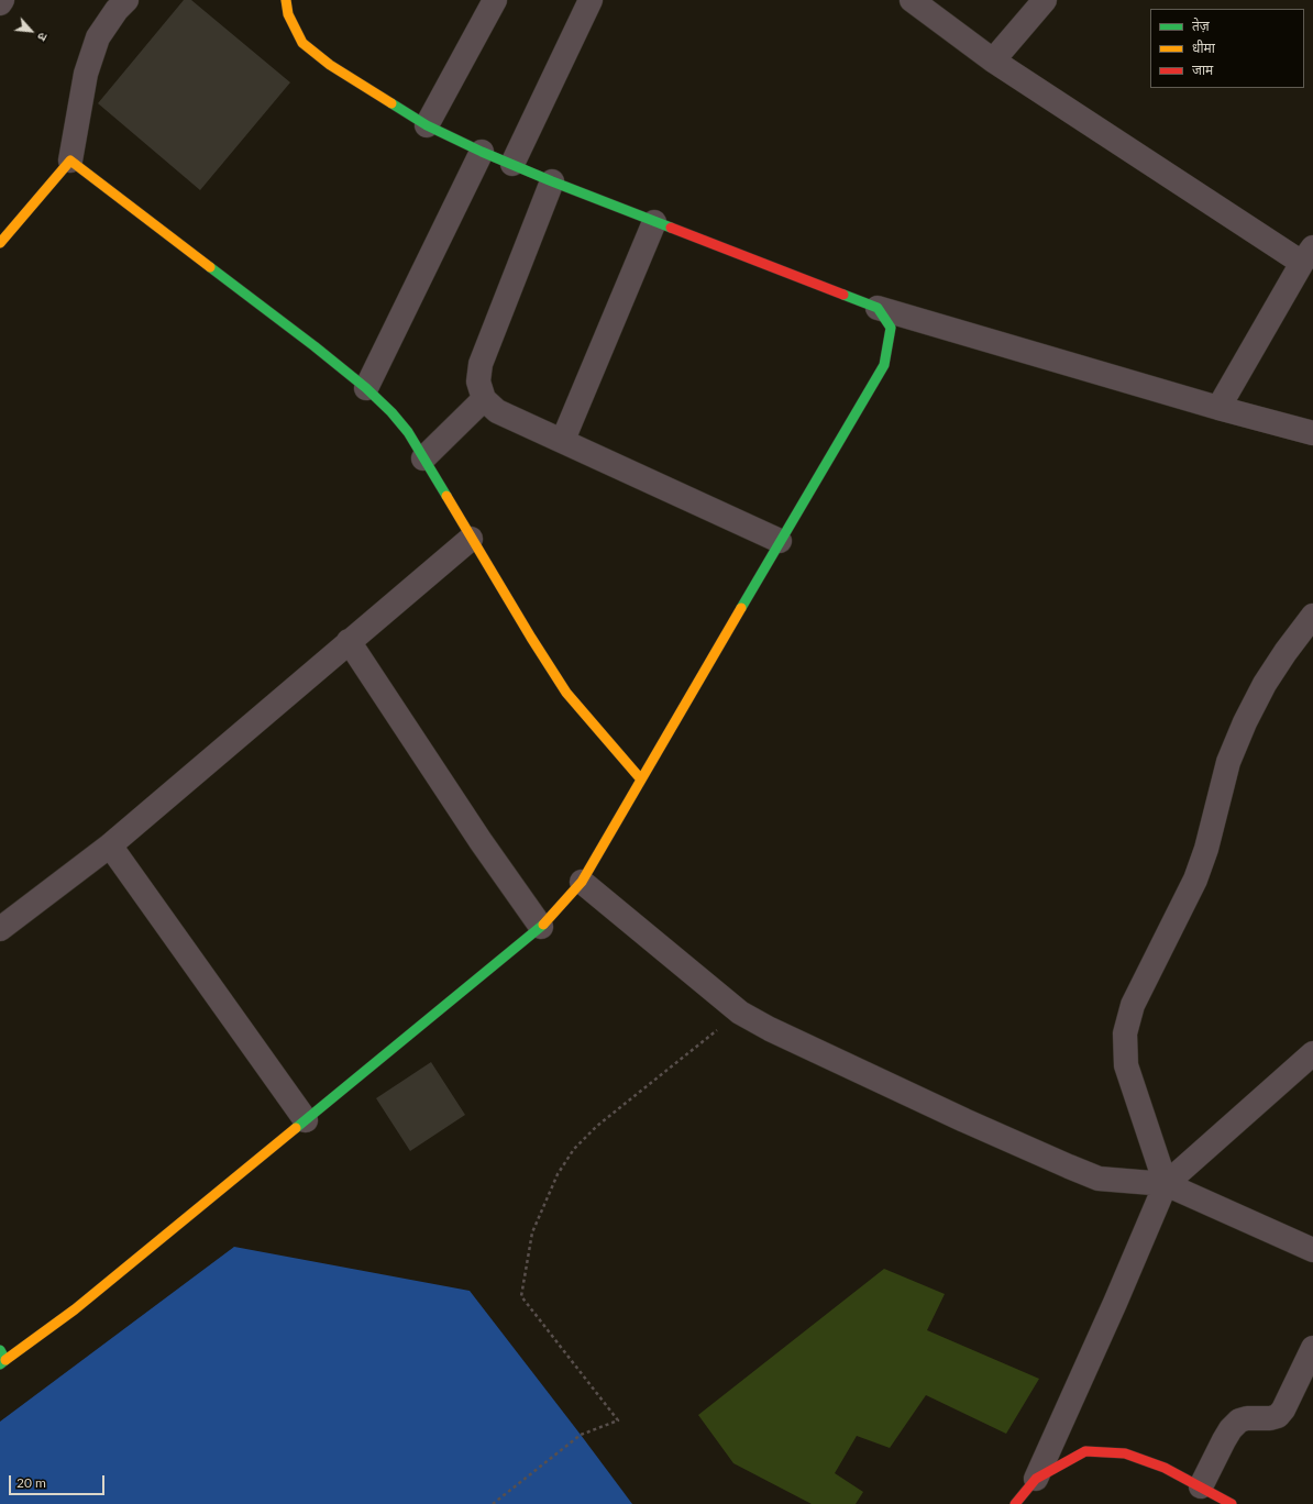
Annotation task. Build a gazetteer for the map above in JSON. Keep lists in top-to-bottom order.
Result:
{
  "legend": ["तेज़", "धीमा", "जाम"],
  "scale_bar": "20 m",
  "north": "bottom right"
}
